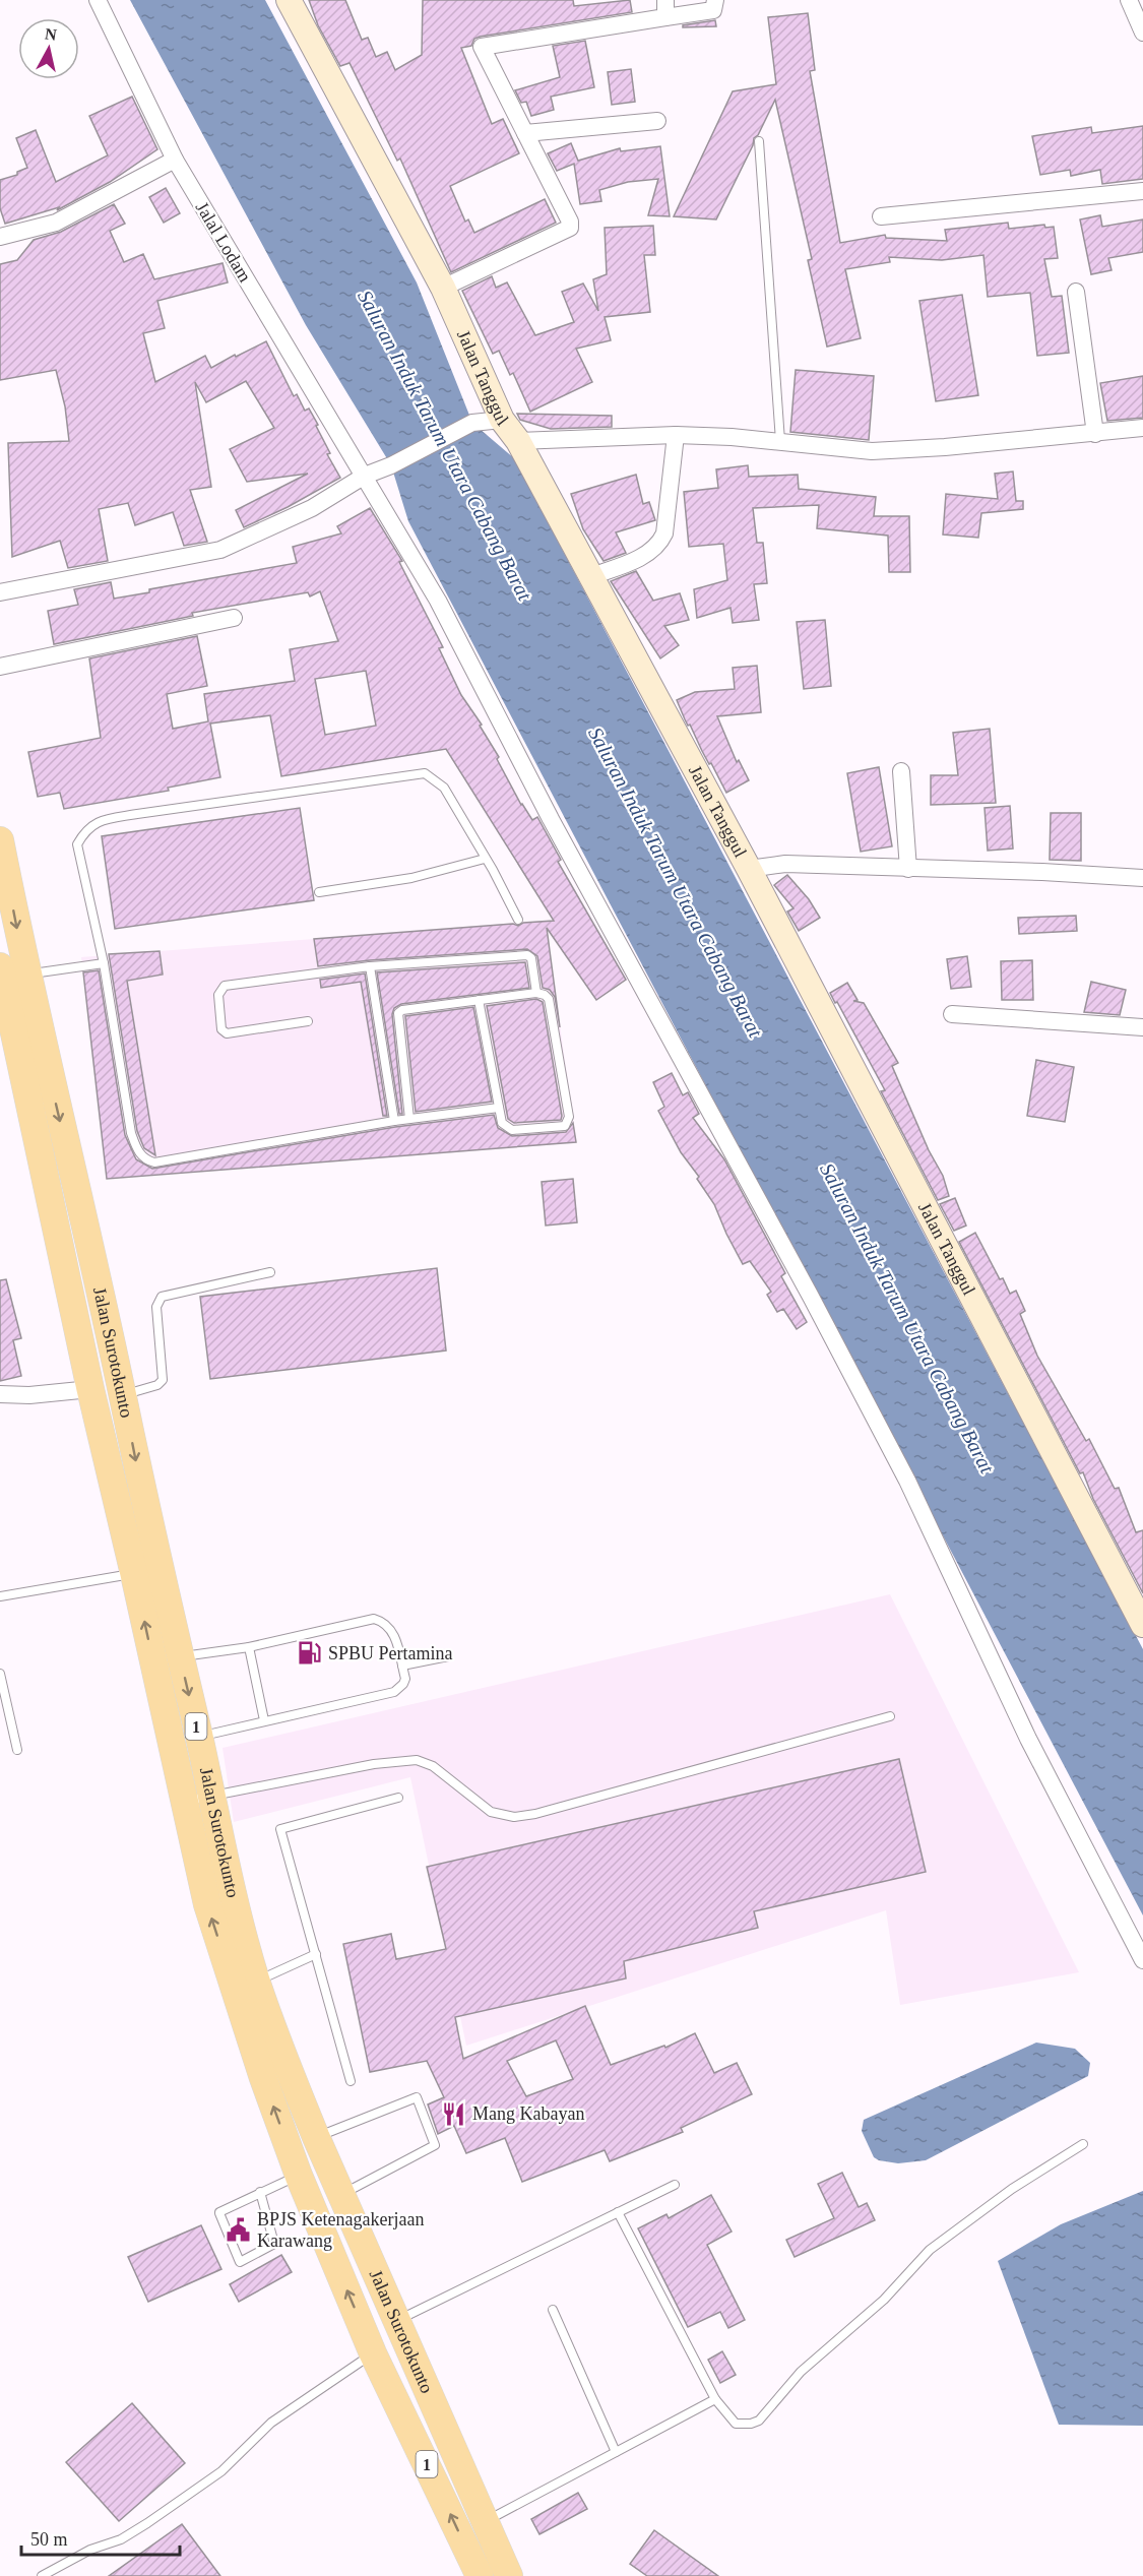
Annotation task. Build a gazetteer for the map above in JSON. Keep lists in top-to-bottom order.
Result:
{
  "streets": {
    "main road": ["Jalan Surotokunto", "1"],
    "street": ["Jalal Lodam", "Jalan Tanggul"]
  },
  "water": ["Saluran Induk Tarum Utara Cabang Barat"],
  "places": {
    "fuel station": ["SPBU Pertamina"],
    "restaurant": ["Mang Kabayan"],
    "public building": ["BPJS Ketenagakerjaan Karawang"]
  },
  "scale_bar": "50 m",
  "north": "top"
}
